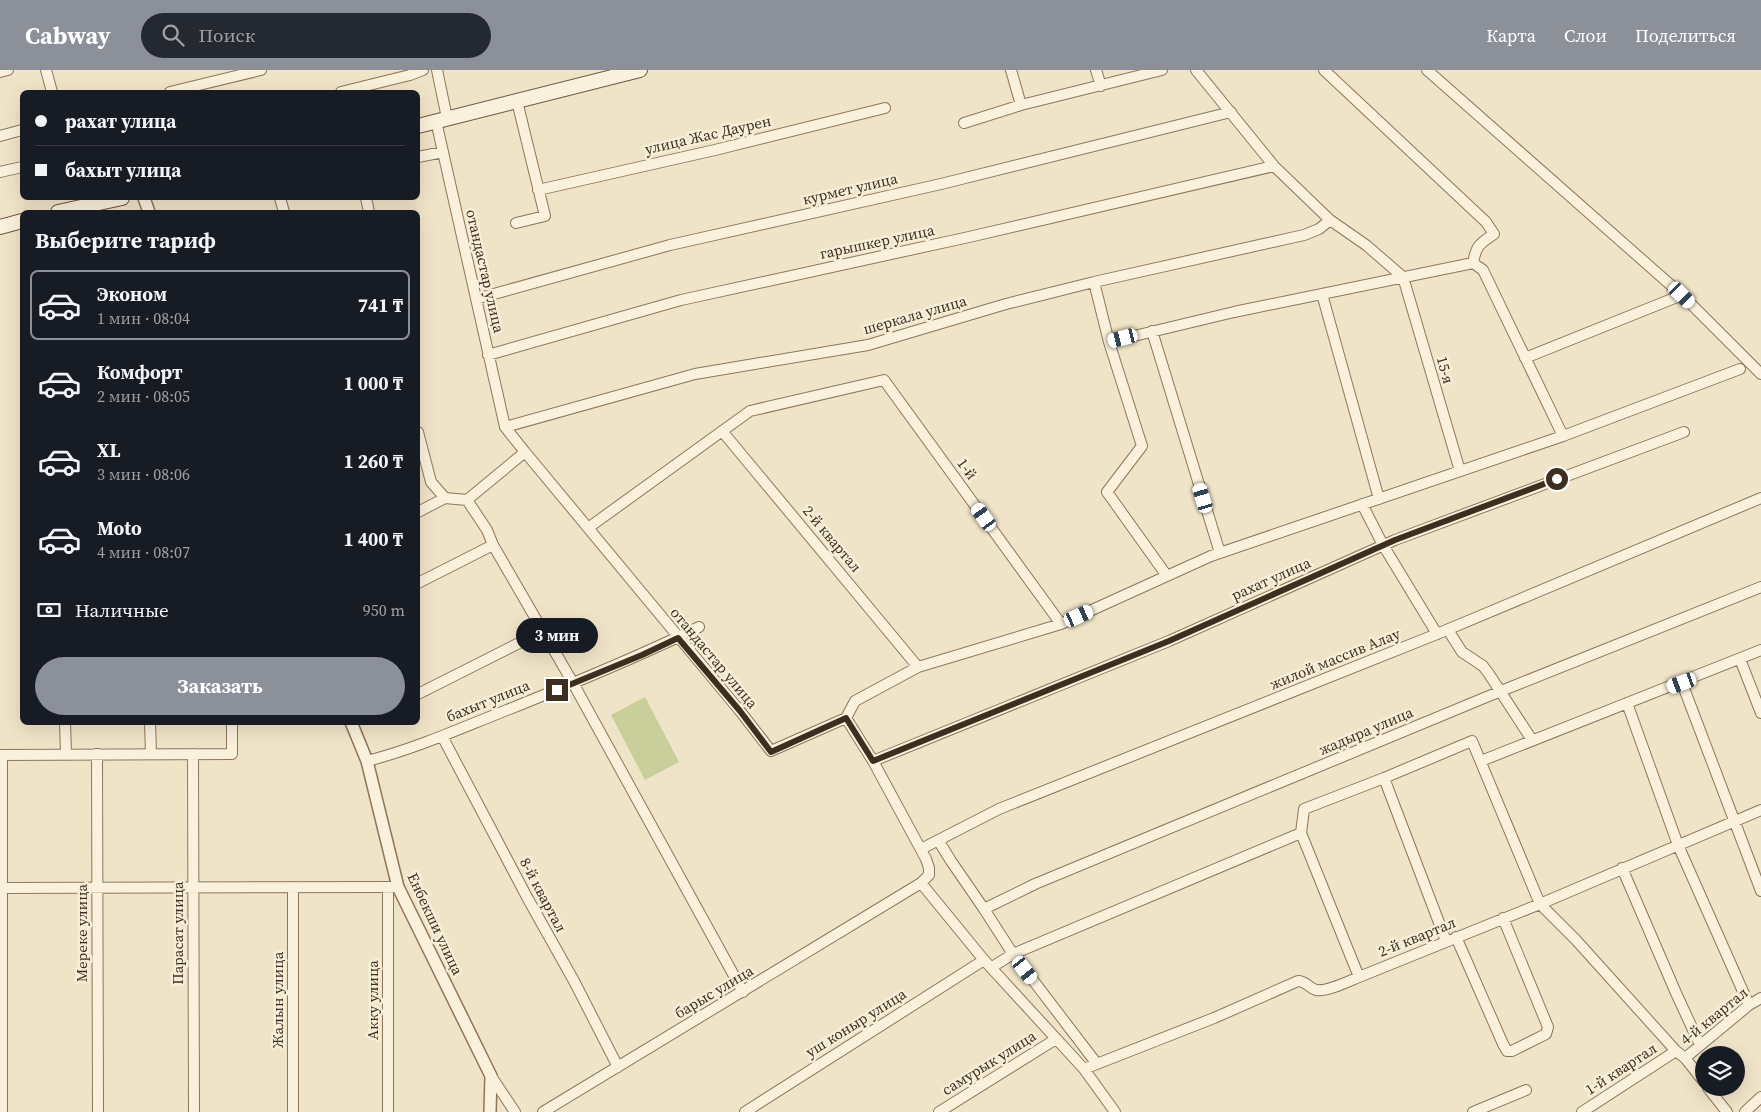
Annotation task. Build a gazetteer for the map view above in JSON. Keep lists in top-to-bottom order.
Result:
{
  "streets": {
    "street": [
      "улица Жас Даурен",
      "курмет улица",
      "гарышкер улица",
      "отандастар улица",
      "шеркала улица",
      "15-я",
      "1-й",
      "2-й квартал",
      "рахат улица",
      "жилой массив Алау",
      "бахыт улица",
      "жадыра улица",
      "8-й квартал",
      "Енбекши улица",
      "Мереке улица",
      "Парасат улица",
      "барыс улица",
      "Жалын улица",
      "Акку улица",
      "4-й квартал",
      "уш коныр улица",
      "самурык улица",
      "1-й квартал"
    ]
  },
  "crossings": [
    ["курмет улица", "отандастар улица"],
    ["гарышкер улица", "отандастар улица"],
    ["отандастар улица", "шеркала улица"],
    ["отандастар улица", "бахыт улица"],
    ["1-й", "2-й квартал"],
    ["бахыт улица", "8-й квартал"],
    ["бахыт улица", "Енбекши улица"],
    ["8-й квартал", "барыс улица"],
    ["Енбекши улица", "Акку улица"]
  ],
  "page": {
    "header": "Cabway",
    "search": "Поиск",
    "nav": ["Карта", "Слои", "Поделиться"],
    "banner": ["рахат улица", "бахыт улица"],
    "heading": "Выберите тариф",
    "list": [
      {
        "name": "Эконом",
        "note": "1 мин · 08:04",
        "value": "741 ₸"
      },
      {
        "name": "Комфорт",
        "note": "2 мин · 08:05",
        "value": "1 000 ₸"
      },
      {
        "name": "XL",
        "note": "3 мин · 08:06",
        "value": "1 260 ₸"
      },
      {
        "name": "Moto",
        "note": "4 мин · 08:07",
        "value": "1 400 ₸"
      }
    ],
    "pay": ["Наличные", "950 m"],
    "bubble": "3 мин",
    "buttons": "Заказать"
  }
}
